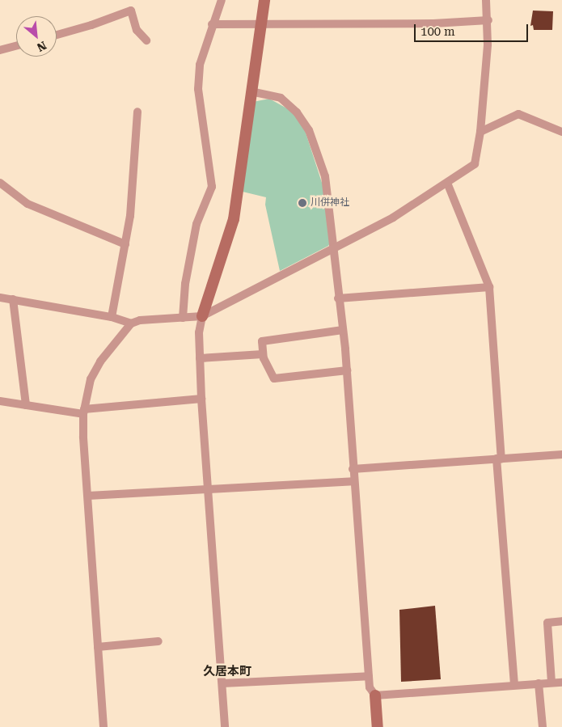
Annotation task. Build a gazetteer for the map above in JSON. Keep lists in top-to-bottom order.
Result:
{
  "districts": ["久居本町"],
  "places": ["川併神社"],
  "scale_bar": "100 m",
  "north": "bottom right"
}
